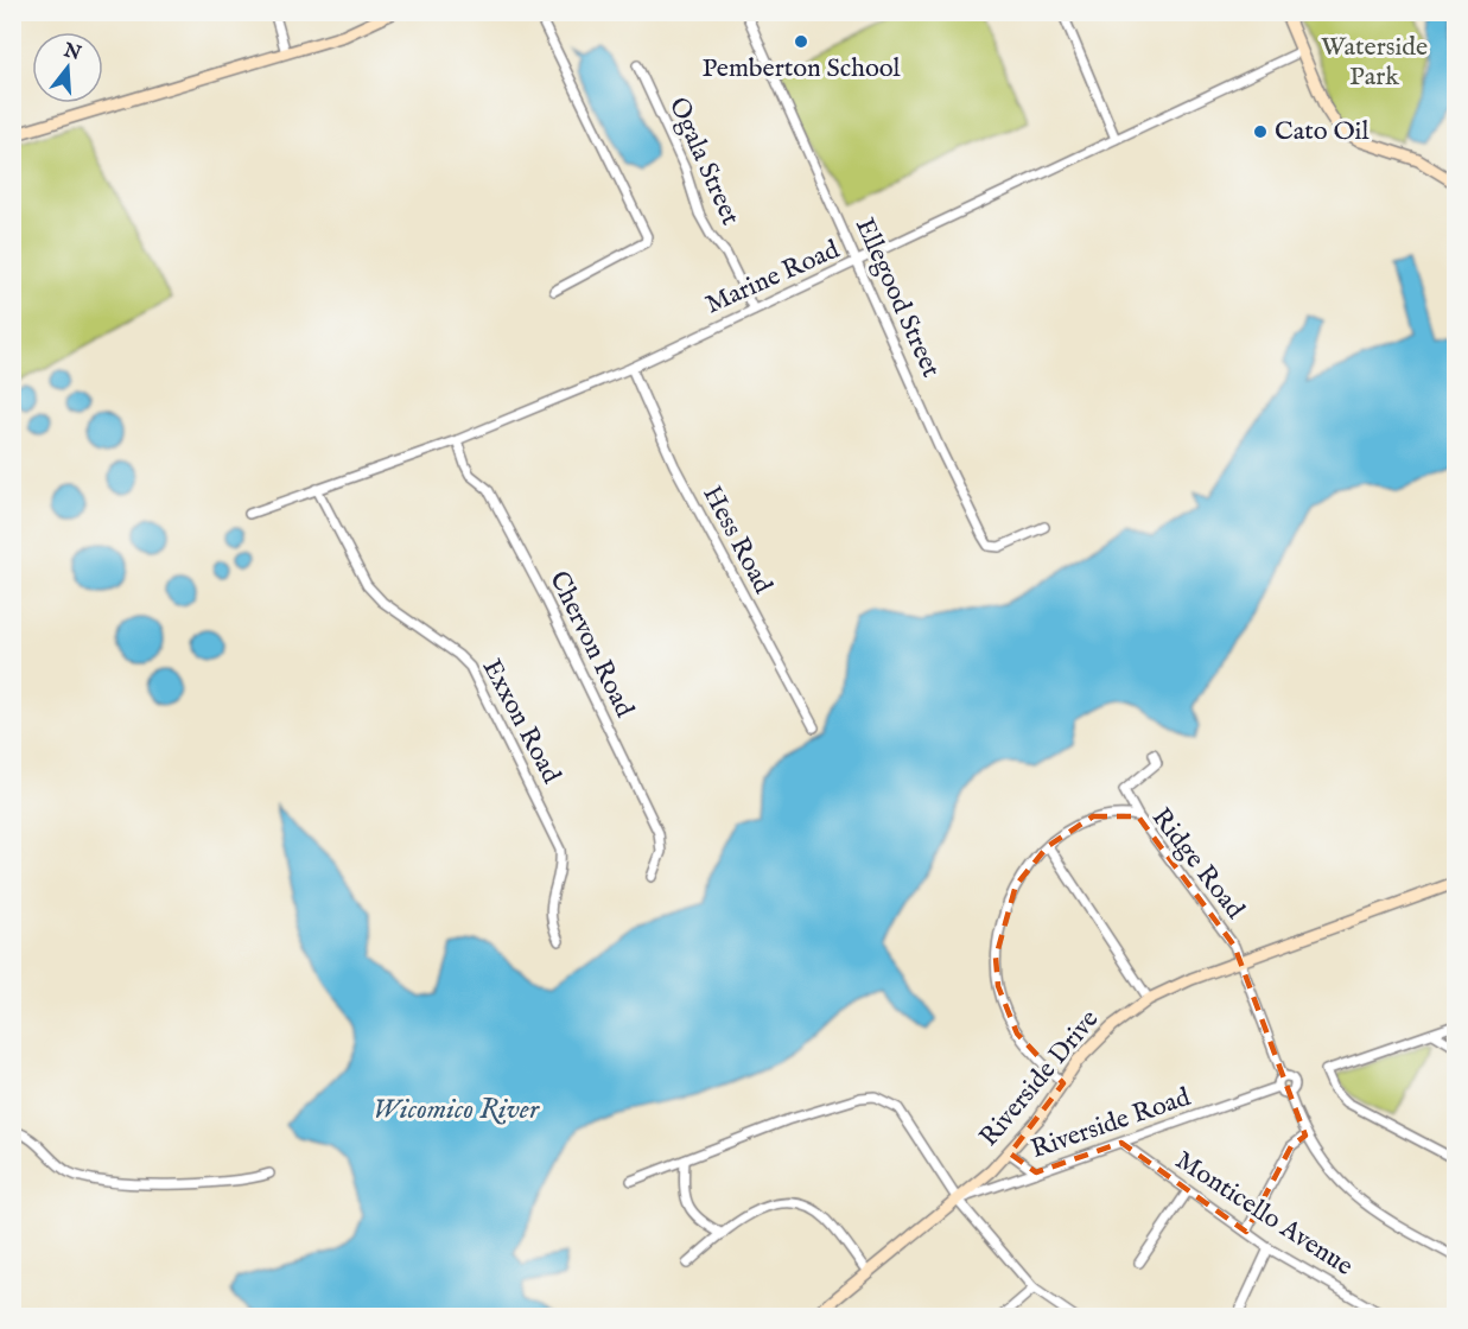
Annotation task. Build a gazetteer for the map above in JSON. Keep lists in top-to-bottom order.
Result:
{
  "streets": {
    "street": [
      "Ogala Street",
      "Marine Road",
      "Ellegood Street",
      "Hess Road",
      "Chervon Road",
      "Exxon Road",
      "Ridge Road",
      "Riverside Drive",
      "Riverside Road",
      "Monticello Avenue"
    ]
  },
  "crossings": [
    ["Ogala Street", "Marine Road"],
    ["Marine Road", "Ellegood Street"],
    ["Marine Road", "Hess Road"],
    ["Marine Road", "Chervon Road"],
    ["Marine Road", "Exxon Road"],
    ["Ridge Road", "Riverside Drive"],
    ["Riverside Drive", "Riverside Road"],
    ["Riverside Road", "Monticello Avenue"]
  ],
  "water": ["Wicomico River"],
  "parks": ["Waterside Park"],
  "places": ["Pemberton School", "Cato Oil"],
  "north": "top"
}
